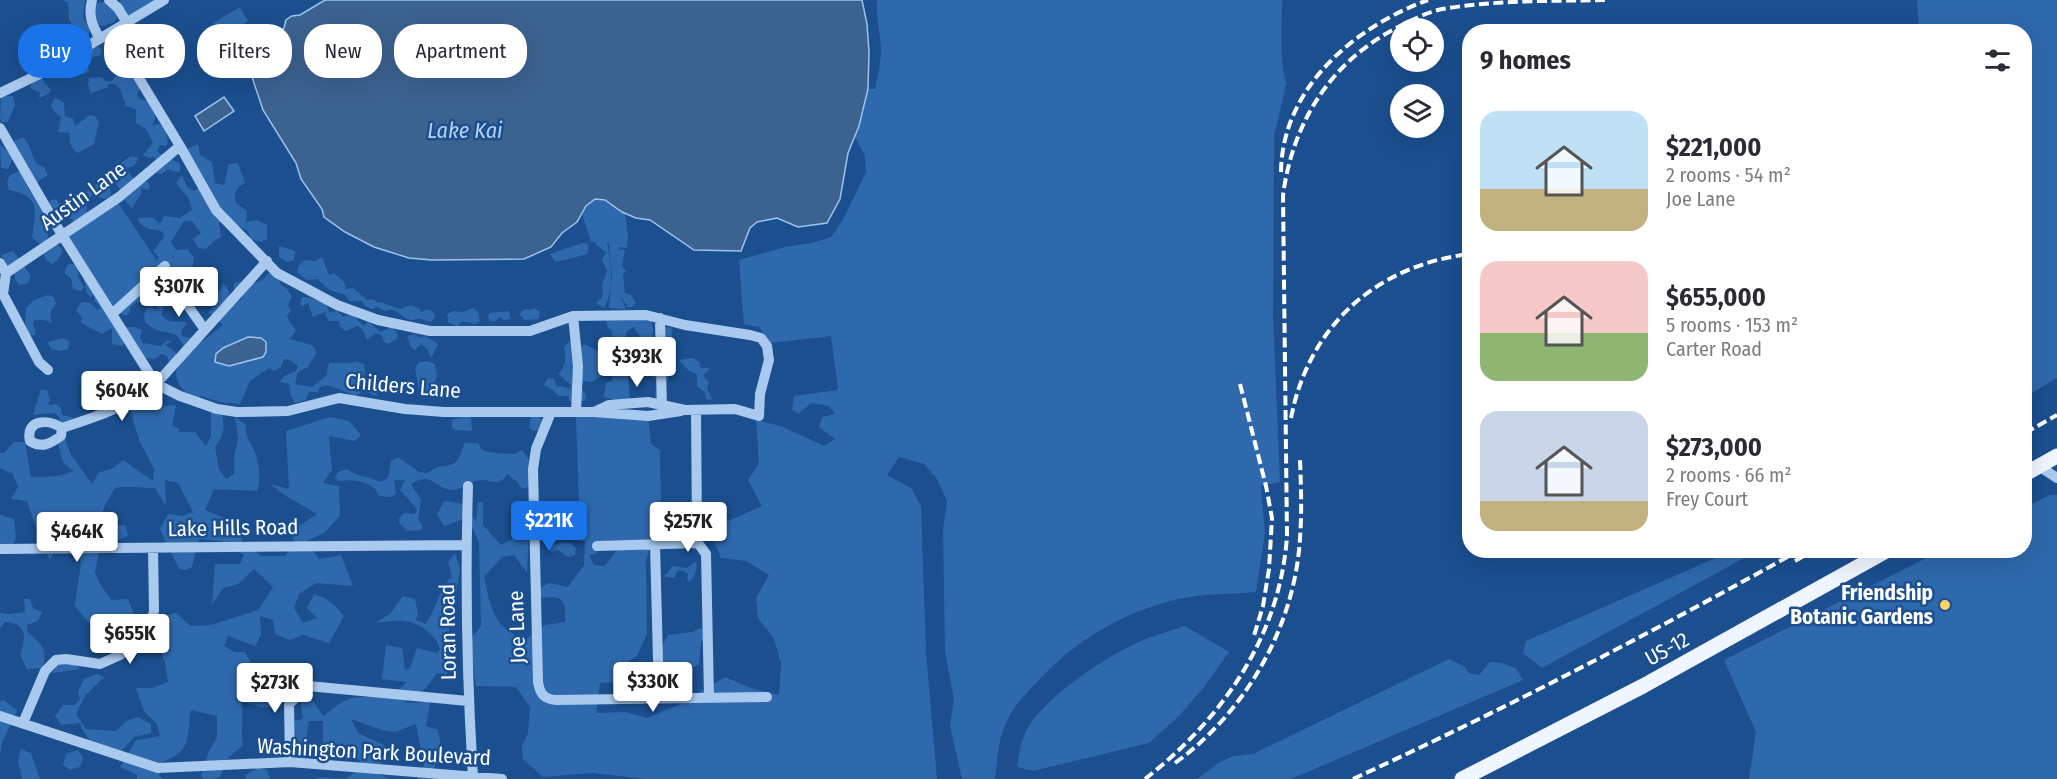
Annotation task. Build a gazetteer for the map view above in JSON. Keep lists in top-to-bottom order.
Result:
{
  "streets": {
    "main road": ["US-12"],
    "street": [
      "Austin Lane",
      "Childers Lane",
      "Lake Hills Road",
      "Joe Lane",
      "Loran Road",
      "Washington Park Boulevard"
    ]
  },
  "crossings": [
    ["Childers Lane", "Joe Lane"],
    ["Lake Hills Road", "Loran Road"],
    ["Loran Road", "Washington Park Boulevard"]
  ],
  "water": ["Lake Kai"],
  "places": ["Friendship Botanic Gardens"],
  "page": {
    "chip": [
      "Buy",
      "Rent",
      "Filters",
      "New",
      "Apartment"
    ],
    "heading": "9 homes",
    "list": [
      {
        "name": "$221,000",
        "note": "2 rooms · 54 m² · Joe Lane"
      },
      {
        "name": "$655,000",
        "note": "5 rooms · 153 m² · Carter Road"
      },
      {
        "name": "$273,000",
        "note": "2 rooms · 66 m² · Frey Court"
      }
    ],
    "price": [
      "$307K",
      "$393K",
      "$604K",
      "$221K",
      "$257K",
      "$464K",
      "$655K",
      "$330K",
      "$273K"
    ]
  }
}
